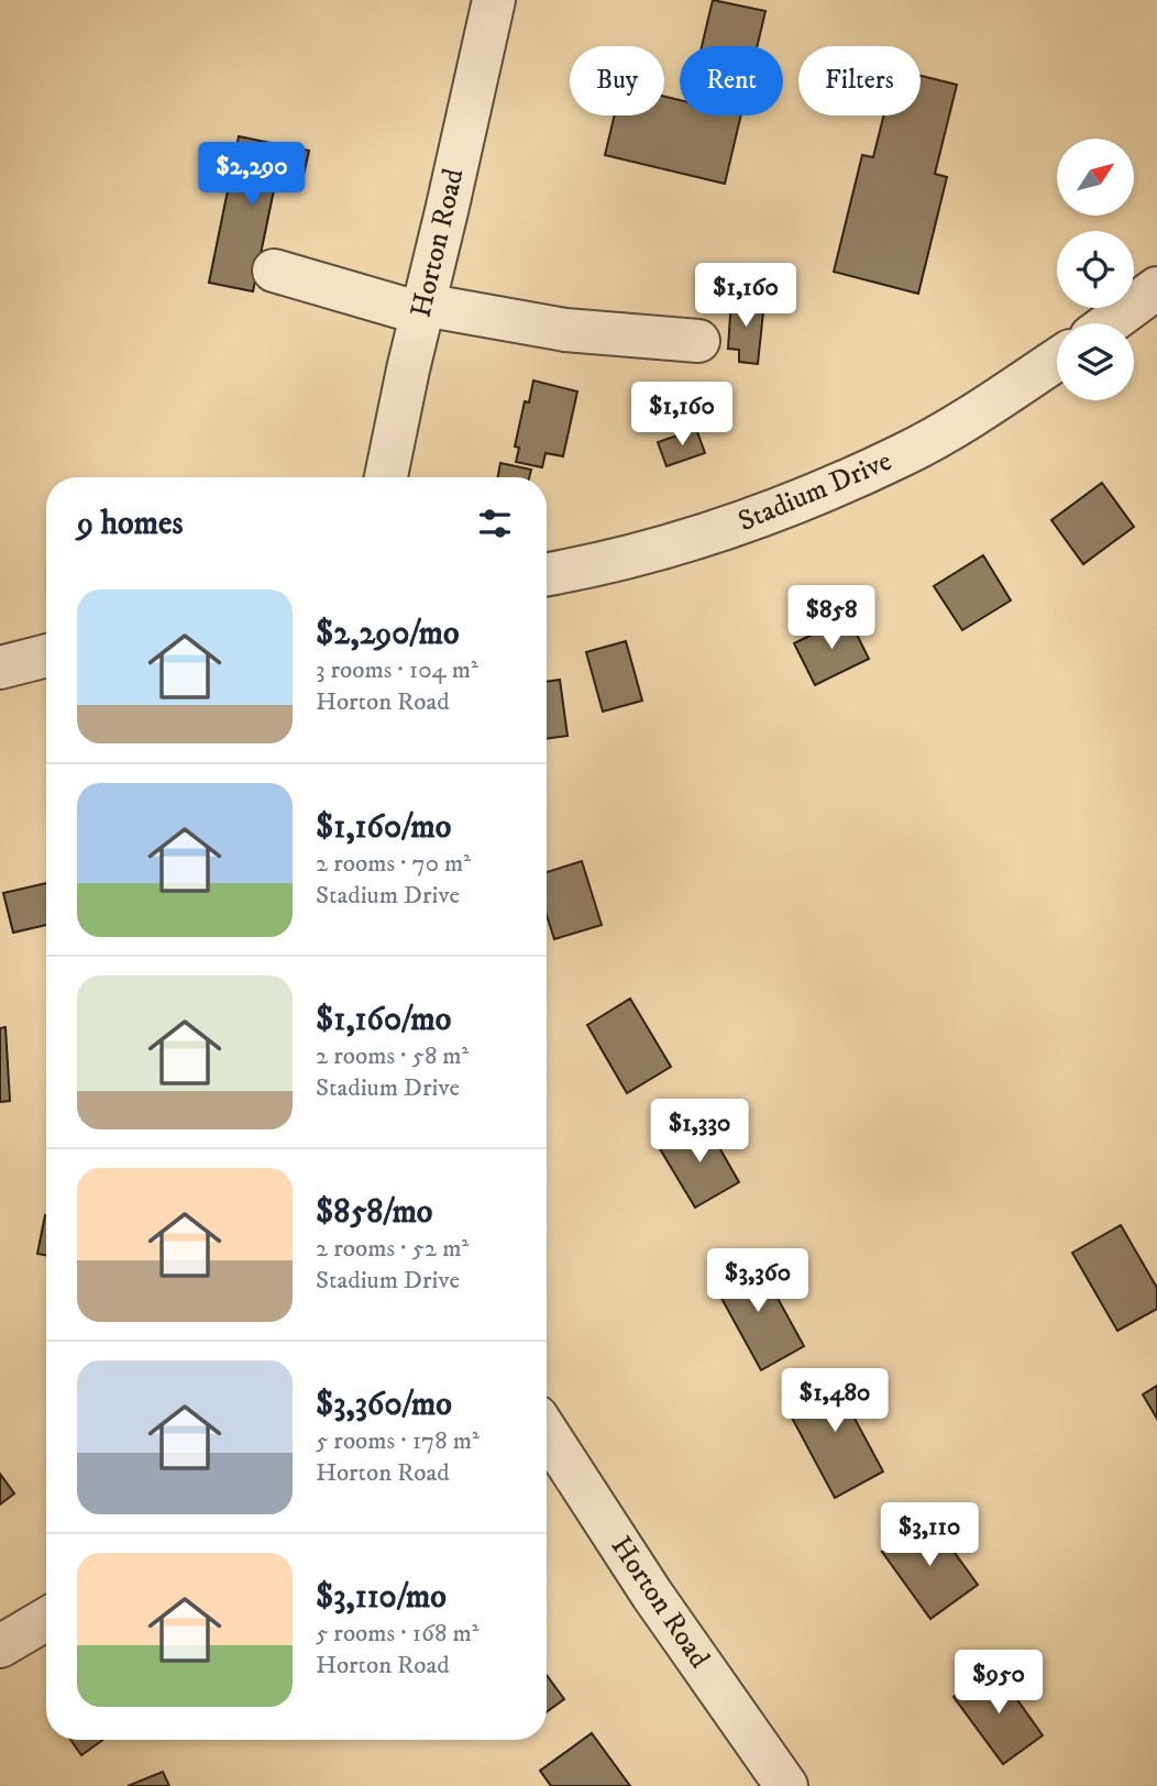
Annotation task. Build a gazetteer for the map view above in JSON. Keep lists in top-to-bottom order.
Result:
{
  "streets": {
    "street": ["Horton Road", "Stadium Drive"]
  },
  "north": "top right",
  "page": {
    "chip": ["Buy", "Rent", "Filters"],
    "price": [
      "$2,290",
      "$1,160",
      "$1,160",
      "$858",
      "$1,330",
      "$3,360",
      "$1,480",
      "$3,110",
      "$950"
    ],
    "heading": "9 homes",
    "list": [
      {
        "name": "$2,290/mo",
        "note": "3 rooms · 104 m² · Horton Road"
      },
      {
        "name": "$1,160/mo",
        "note": "2 rooms · 70 m² · Stadium Drive"
      },
      {
        "name": "$1,160/mo",
        "note": "2 rooms · 58 m² · Stadium Drive"
      },
      {
        "name": "$858/mo",
        "note": "2 rooms · 52 m² · Stadium Drive"
      },
      {
        "name": "$3,360/mo",
        "note": "5 rooms · 178 m² · Horton Road"
      },
      {
        "name": "$3,110/mo",
        "note": "5 rooms · 168 m² · Horton Road"
      }
    ]
  }
}
